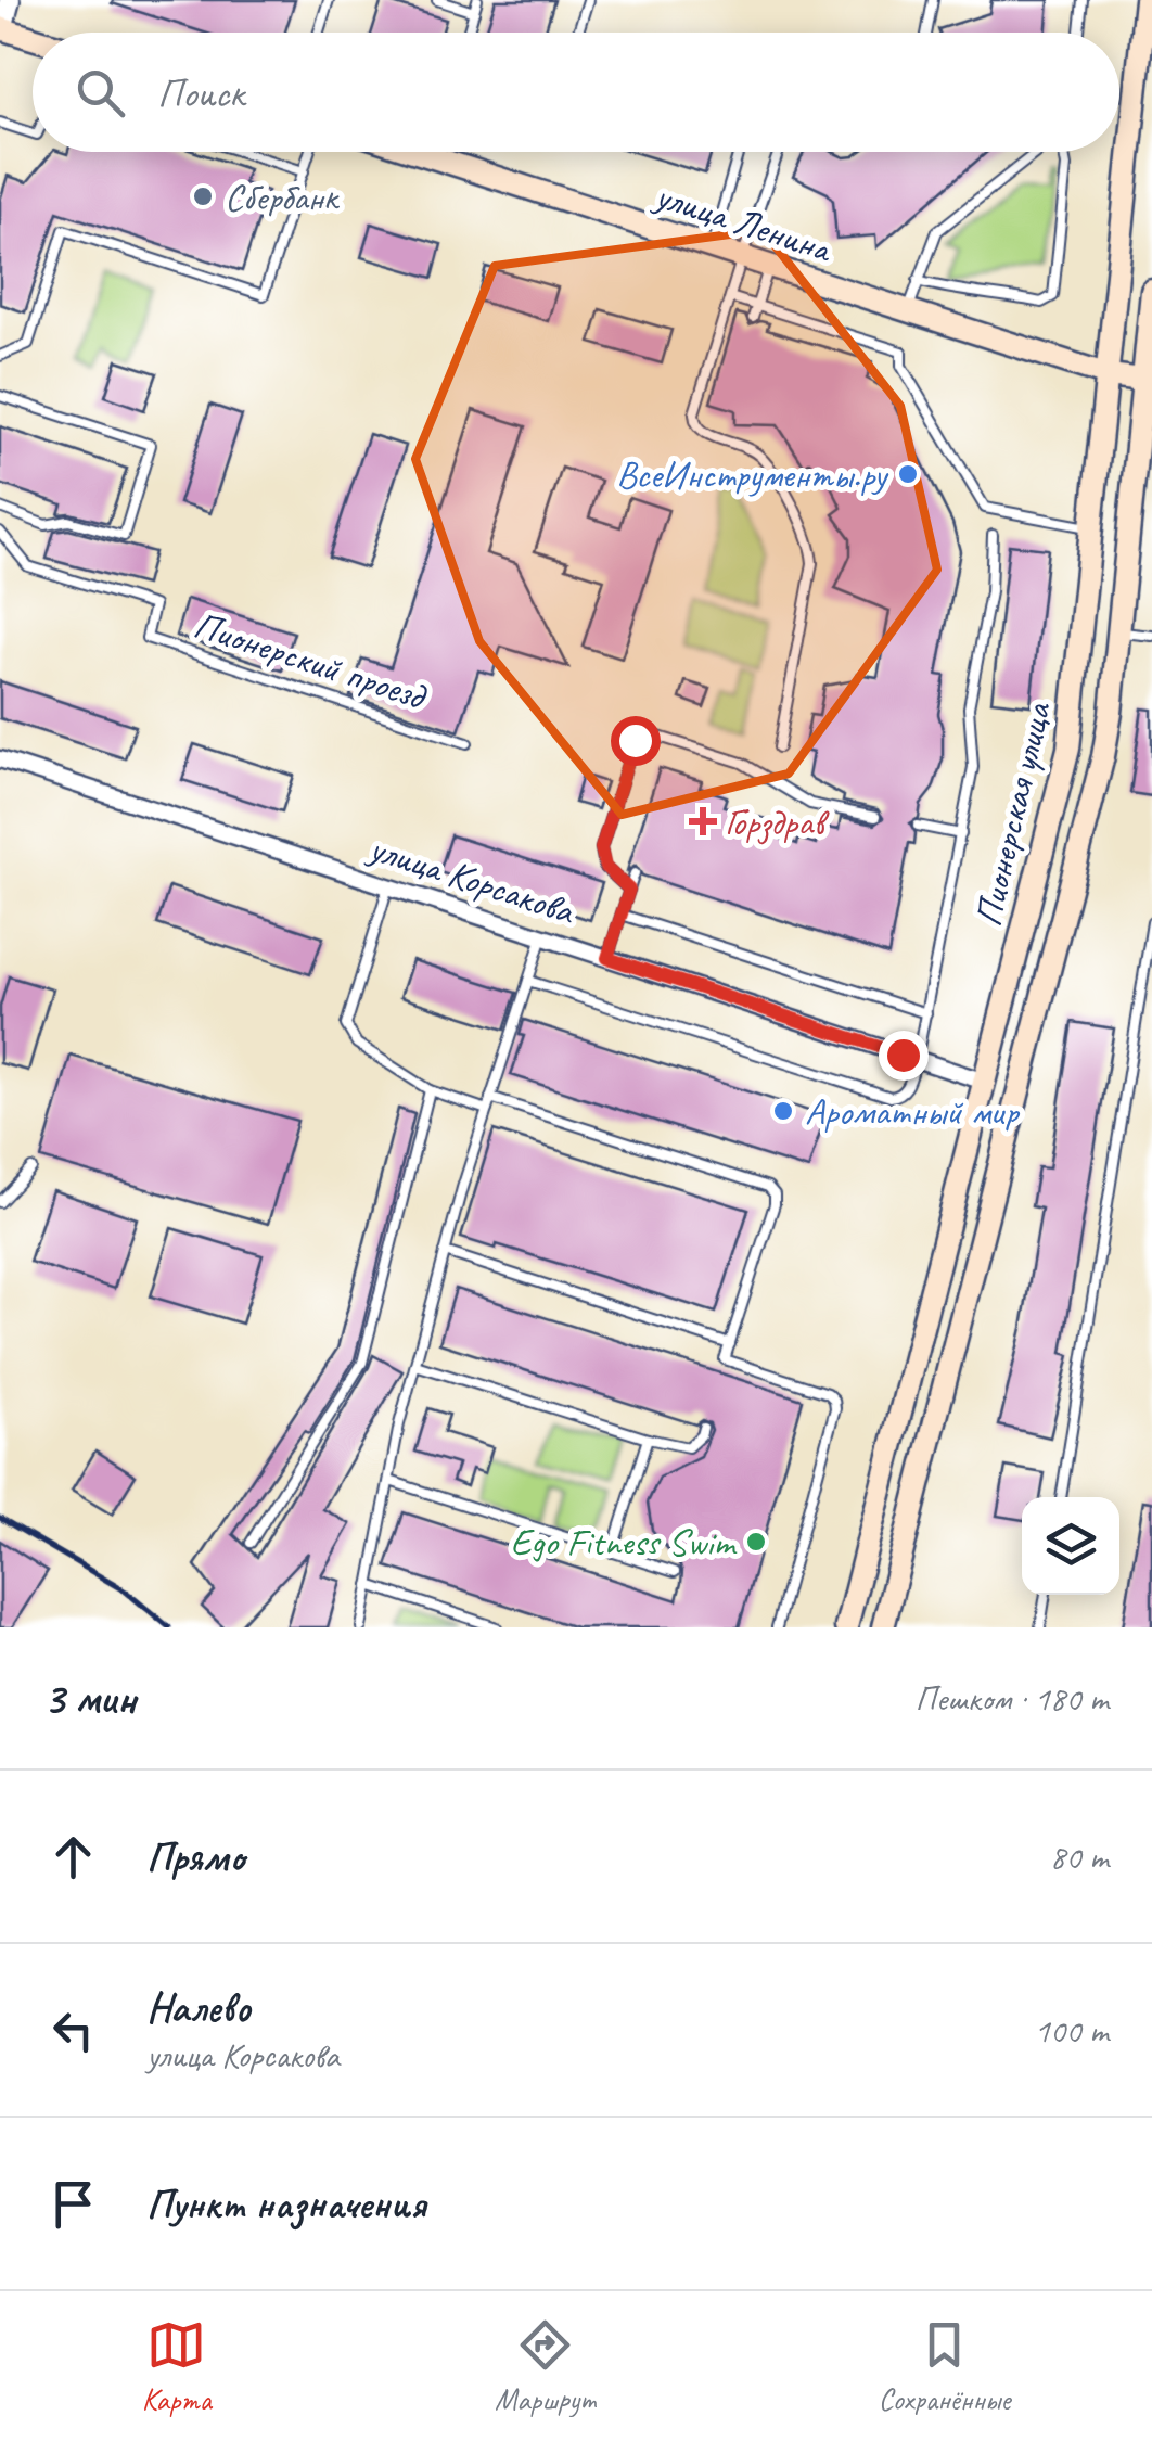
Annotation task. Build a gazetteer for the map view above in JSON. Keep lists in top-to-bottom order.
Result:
{
  "streets": {
    "main road": ["улица Ленина", "Пионерская улица"],
    "street": ["улица Корсакова"],
    "lane": ["Пионерский проезд"]
  },
  "crossings": [
    ["улица Ленина", "Пионерская улица"],
    ["Пионерская улица", "улица Корсакова"]
  ],
  "places": {
    "other": [
      "Сбербанк",
      "ВсеИнструменты.ру",
      "Ароматный мир",
      "Ego Fitness Swim"
    ],
    "health": ["Горздрав"]
  },
  "page": {
    "search": "Поиск",
    "heading": ["3 мин", "Пешком · 180 m"],
    "list": [
      ["Прямо", "80 m"],
      ["Налево", "улица Корсакова", "100 m"],
      "Пункт назначения"
    ],
    "nav": ["Карта", "Маршрут", "Сохранённые"]
  }
}
